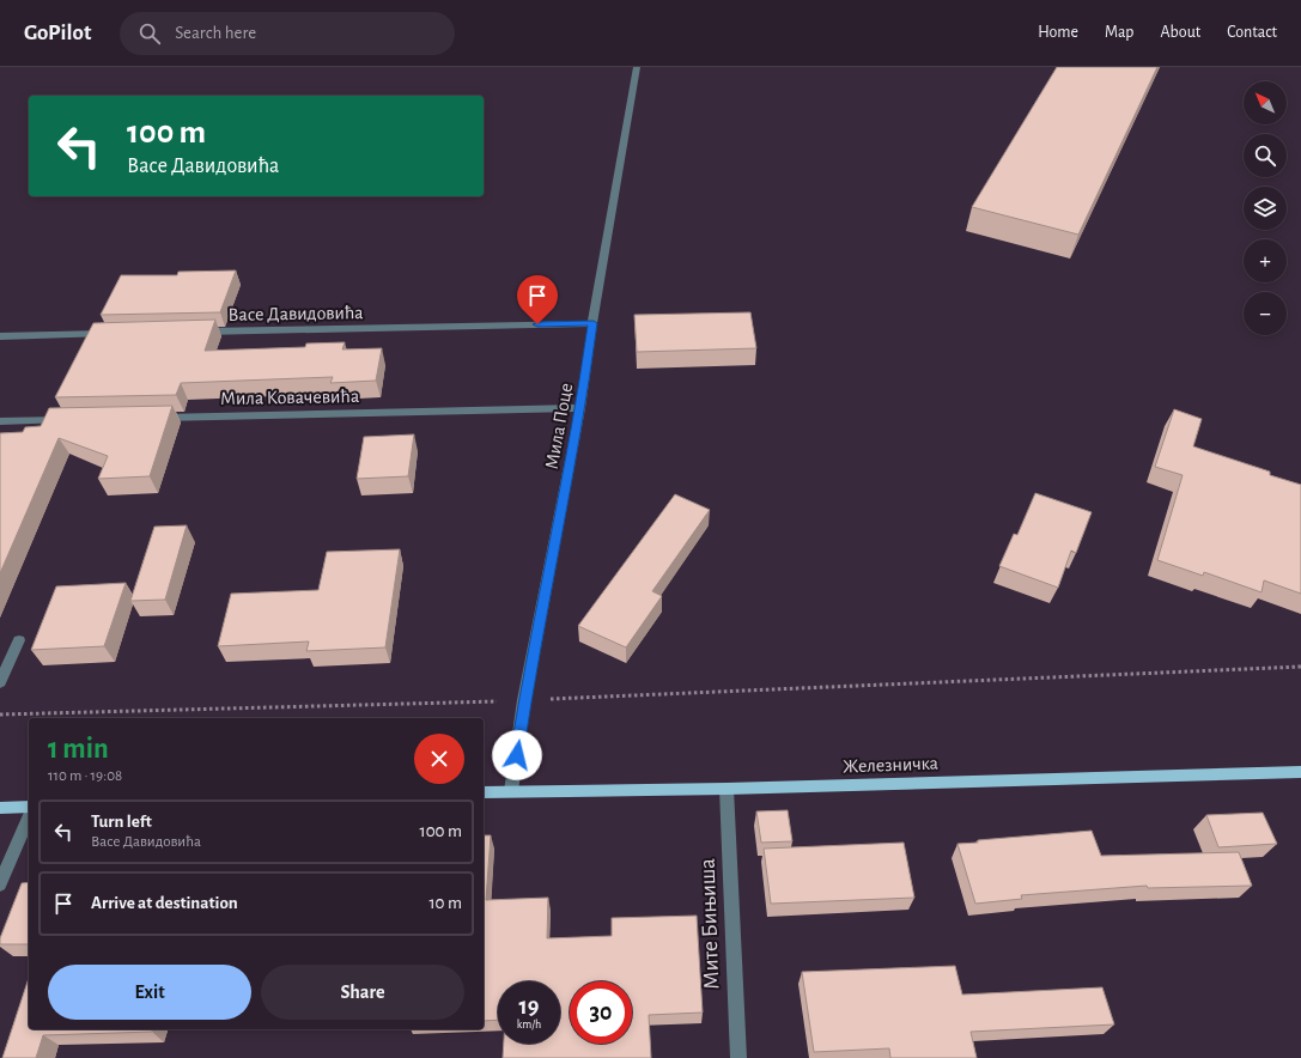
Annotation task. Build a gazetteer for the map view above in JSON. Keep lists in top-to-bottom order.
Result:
{
  "streets": {
    "main road": ["Железничка"],
    "street": [
      "Васе Давидовића",
      "Мила Ковачевића",
      "Мила Поце",
      "Мите Бињиша"
    ]
  },
  "crossings": [
    ["Васе Давидовића", "Мила Поце"],
    ["Мила Ковачевића", "Мила Поце"],
    ["Мила Поце", "Железничка"],
    ["Железничка", "Мите Бињиша"]
  ],
  "north": "top left",
  "page": {
    "header": "GoPilot",
    "search": "Search here",
    "nav": [
      "Home",
      "Map",
      "About",
      "Contact"
    ],
    "map_buttons": ["+", "−"],
    "turn": ["100 m", "Васе Давидовића"],
    "heading": ["1 min", "110 m · 19:08"],
    "list": [
      {
        "name": "Turn left",
        "note": "Васе Давидовића",
        "value": "100 m"
      },
      {
        "name": "Arrive at destination",
        "value": "10 m"
      }
    ],
    "buttons": ["Exit", "Share"],
    "speed": "19 km/h",
    "limit": "30"
  }
}
